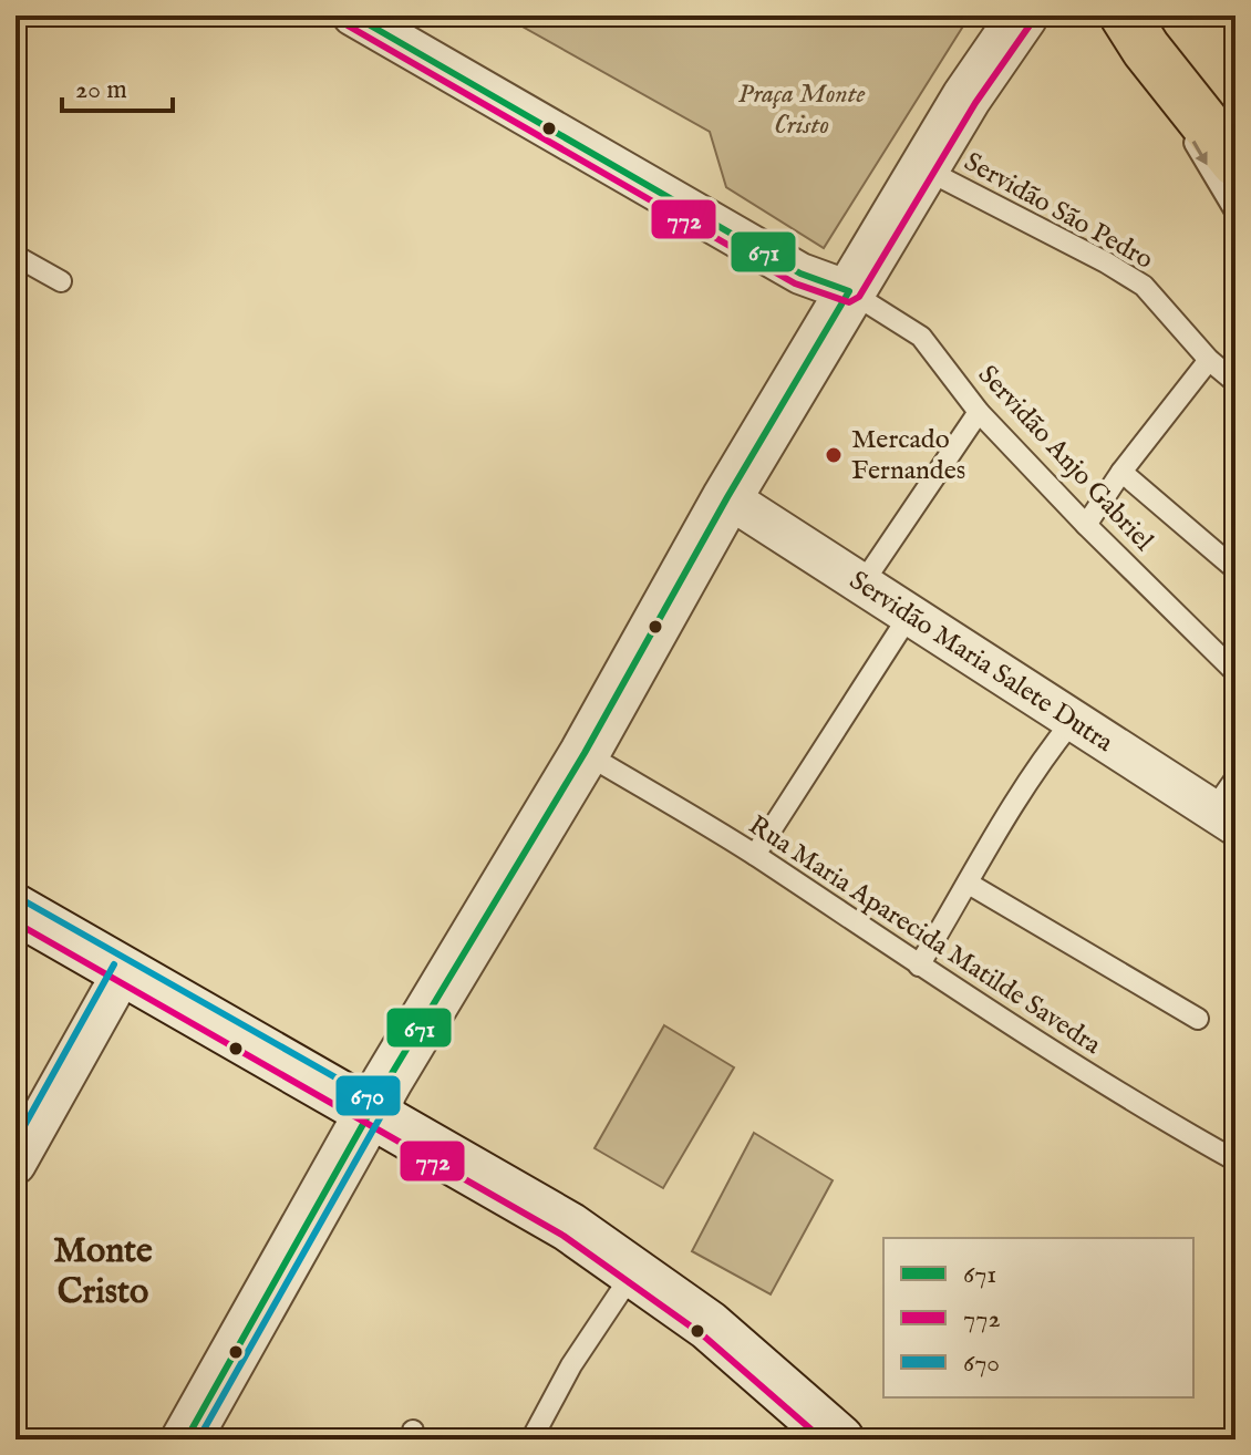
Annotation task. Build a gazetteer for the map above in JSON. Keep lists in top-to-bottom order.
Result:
{
  "streets": {
    "street": ["Servidão Maria Salete Dutra"],
    "lane": ["Servidão São Pedro", "Servidão Anjo Gabriel", "Rua Maria Aparecida Matilde Savedra"]
  },
  "districts": ["Monte Cristo"],
  "parks": ["Praça Monte Cristo"],
  "places": ["Mercado Fernandes"],
  "lines": ["transit line 671", "transit line 772", "transit line 670"],
  "legend": ["671", "772", "670"],
  "scale_bar": "20 m"
}
